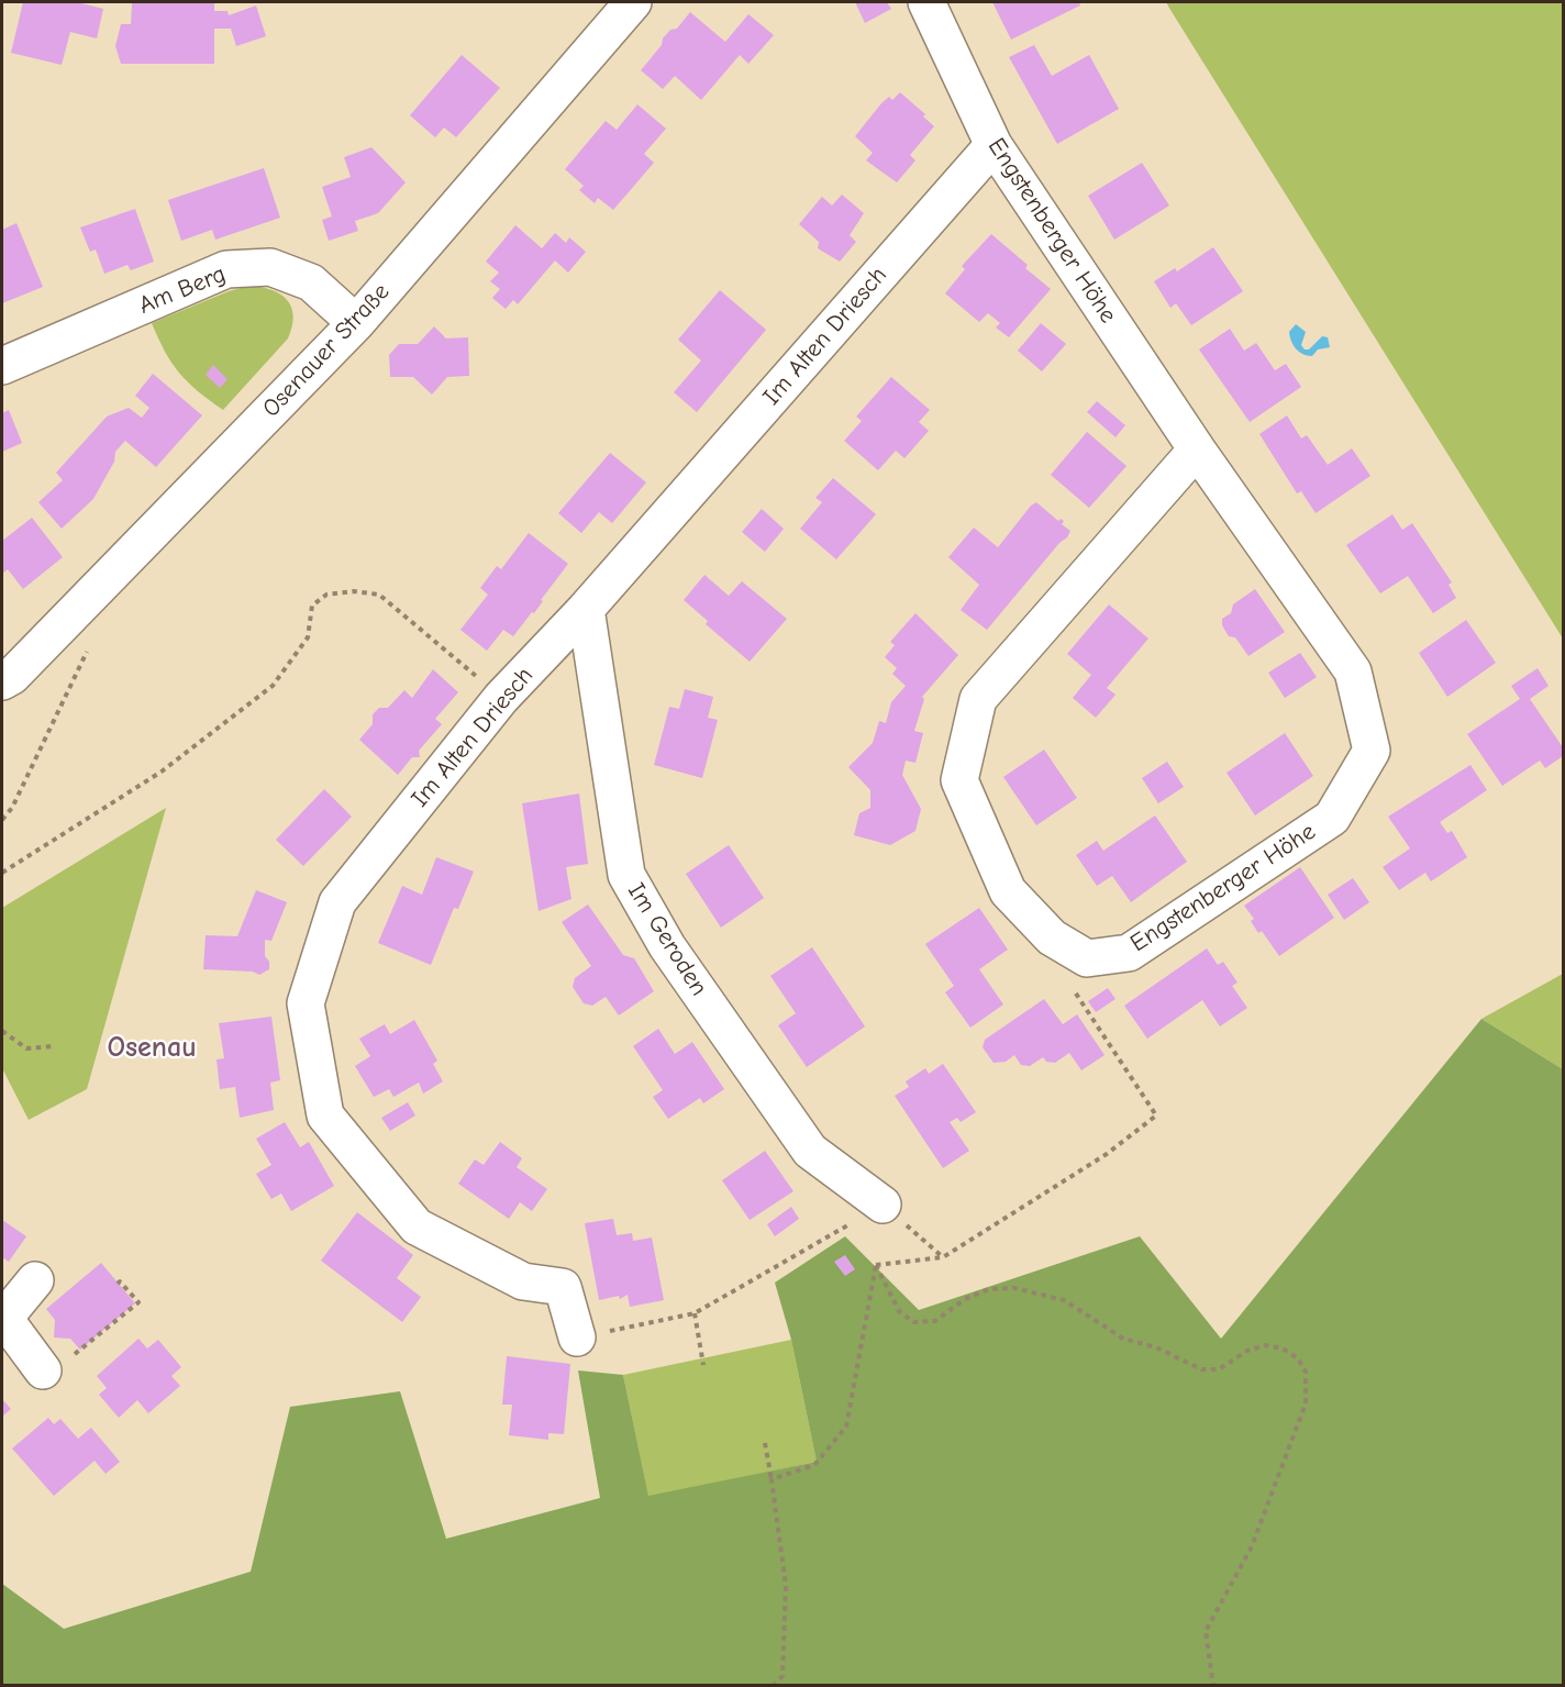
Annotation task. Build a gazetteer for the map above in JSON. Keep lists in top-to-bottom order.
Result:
{
  "streets": {
    "street": [
      "Engstenberger Höhe",
      "Am Berg",
      "Im Alten Driesch",
      "Osenauer Straße",
      "Im Geroden"
    ]
  },
  "crossings": [
    ["Engstenberger Höhe", "Im Alten Driesch"],
    ["Am Berg", "Osenauer Straße"],
    ["Im Alten Driesch", "Im Geroden"]
  ],
  "districts": ["Osenau"]
}
